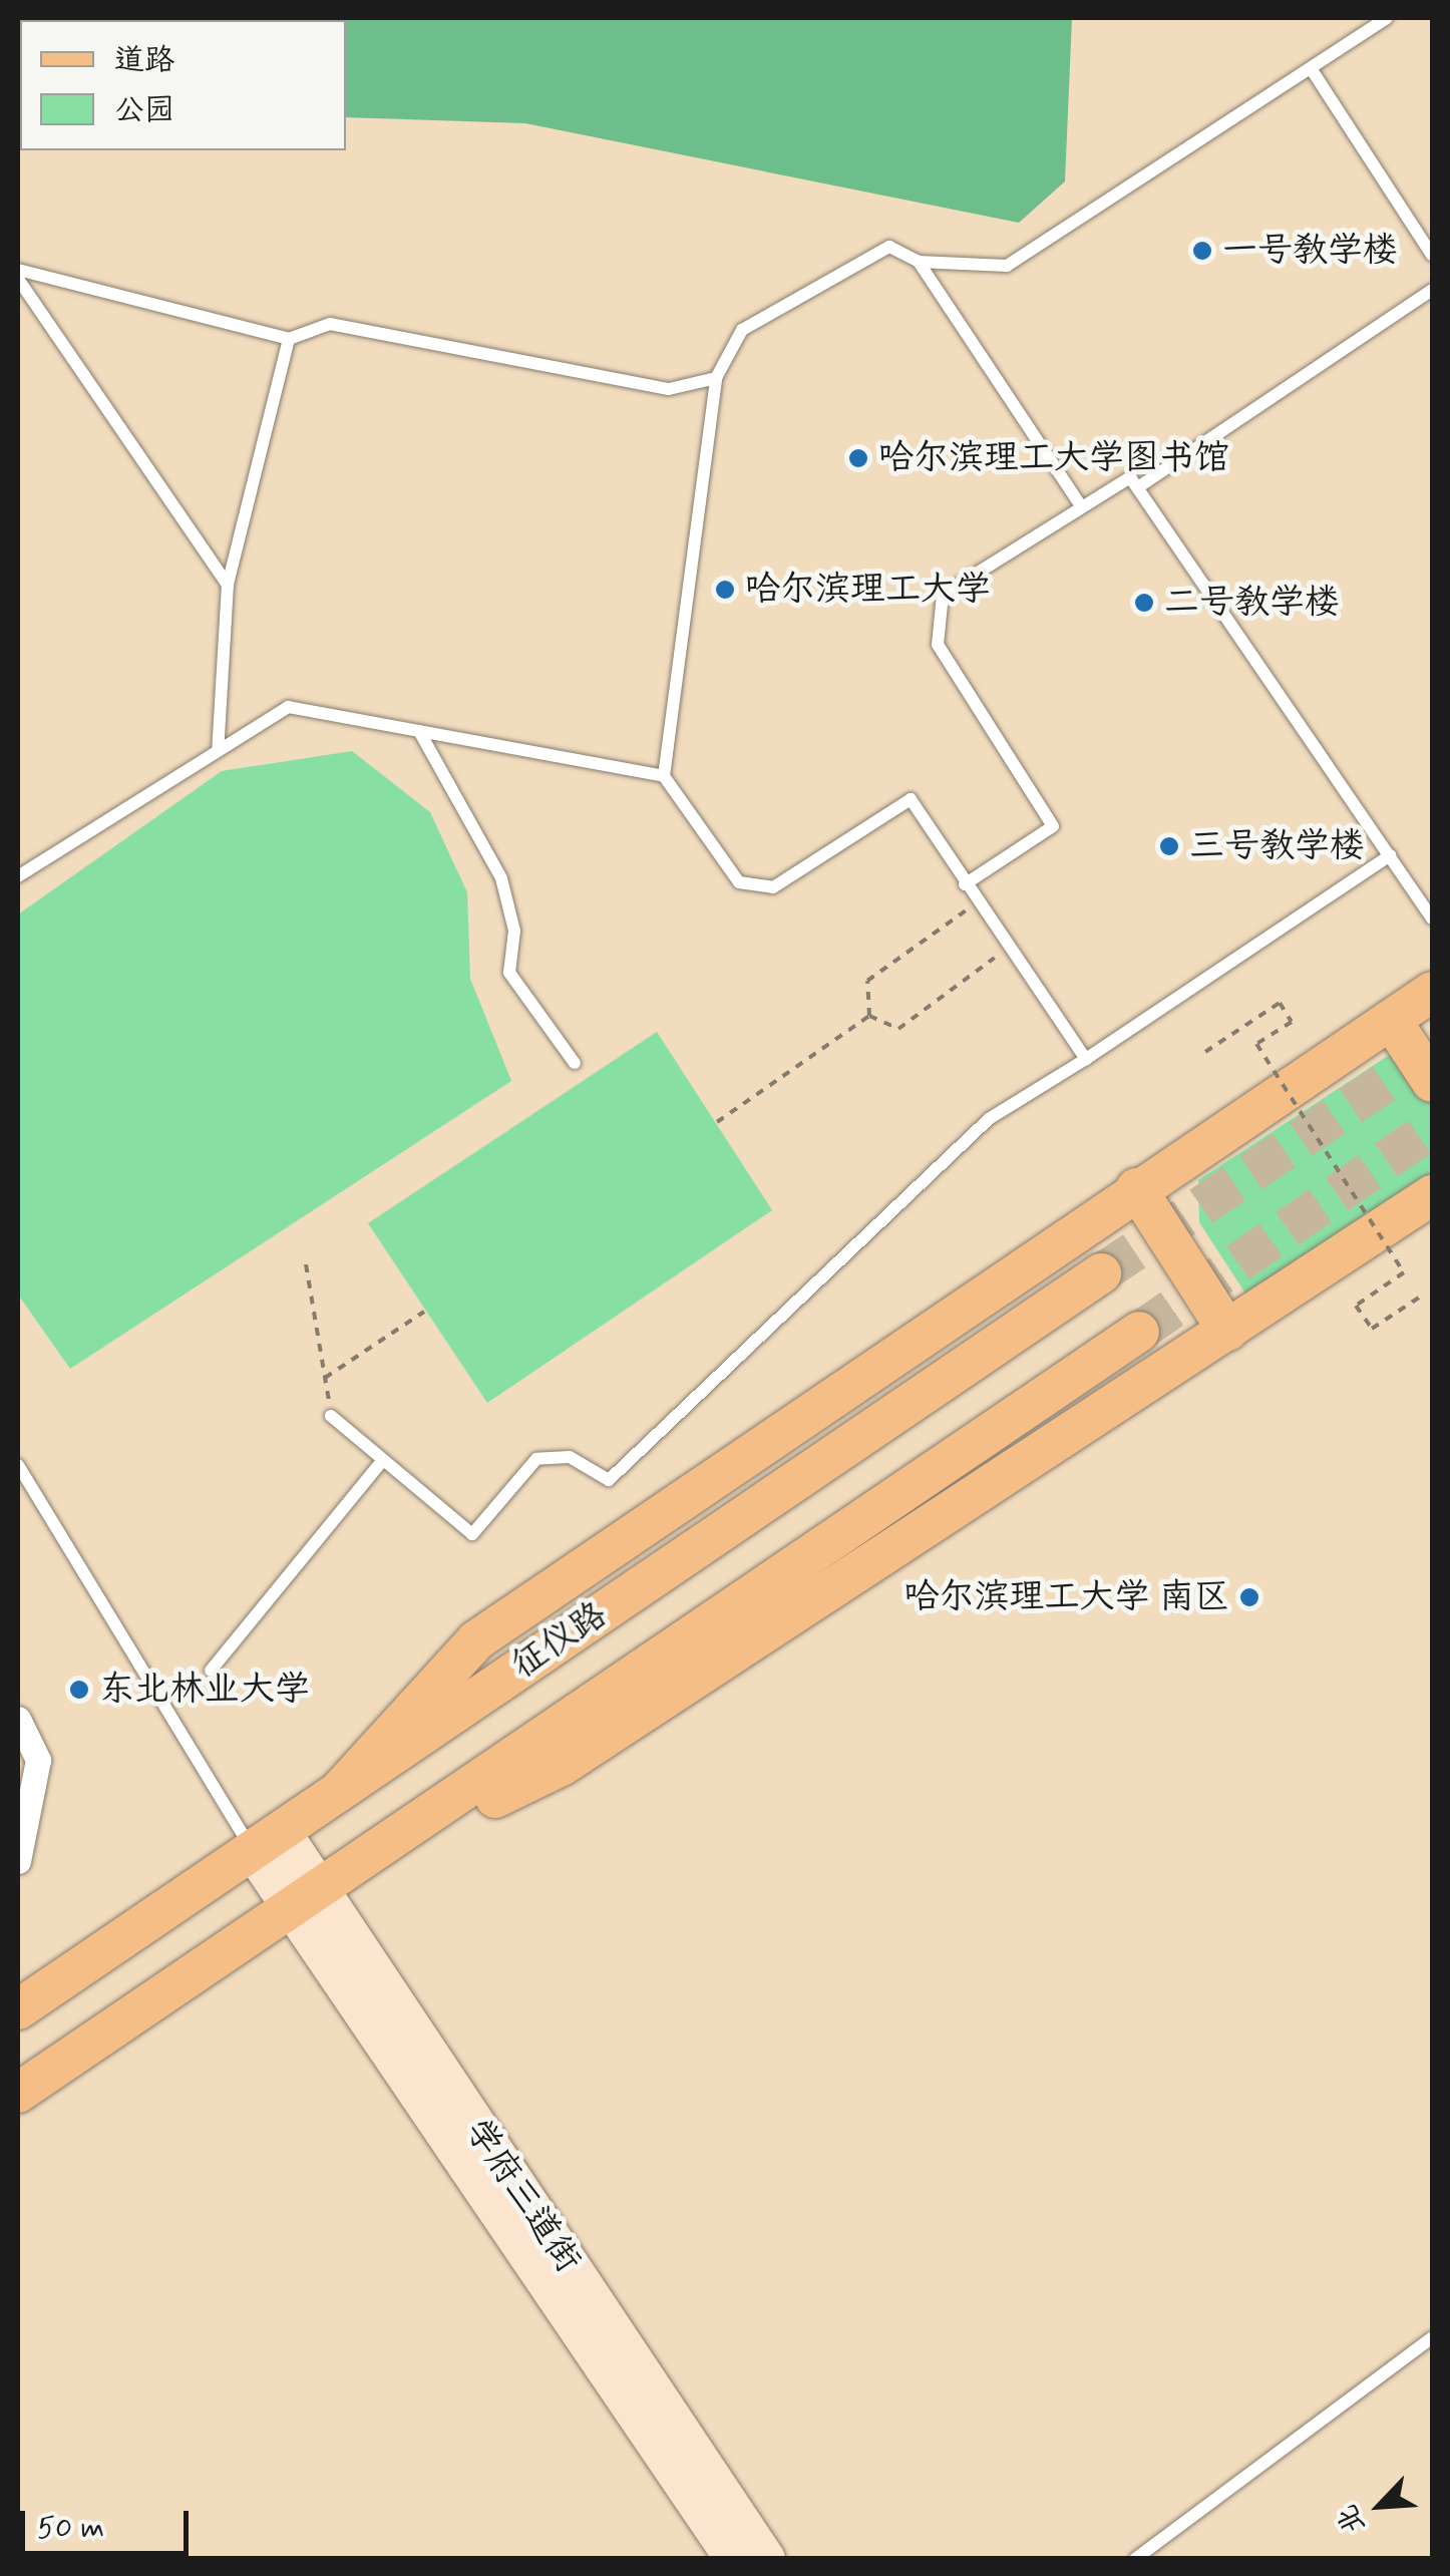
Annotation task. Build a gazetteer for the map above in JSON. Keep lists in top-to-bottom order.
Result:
{
  "streets": {
    "main road": ["征仪路", "学府三道街"]
  },
  "crossings": [
    ["征仪路", "学府三道街"]
  ],
  "places": [
    "一号教学楼",
    "哈尔滨理工大学图书馆",
    "哈尔滨理工大学",
    "二号教学楼",
    "三号教学楼",
    "哈尔滨理工大学 南区",
    "东北林业大学"
  ],
  "legend": ["道路", "公园"],
  "scale_bar": "50 m",
  "north": "bottom left"
}
